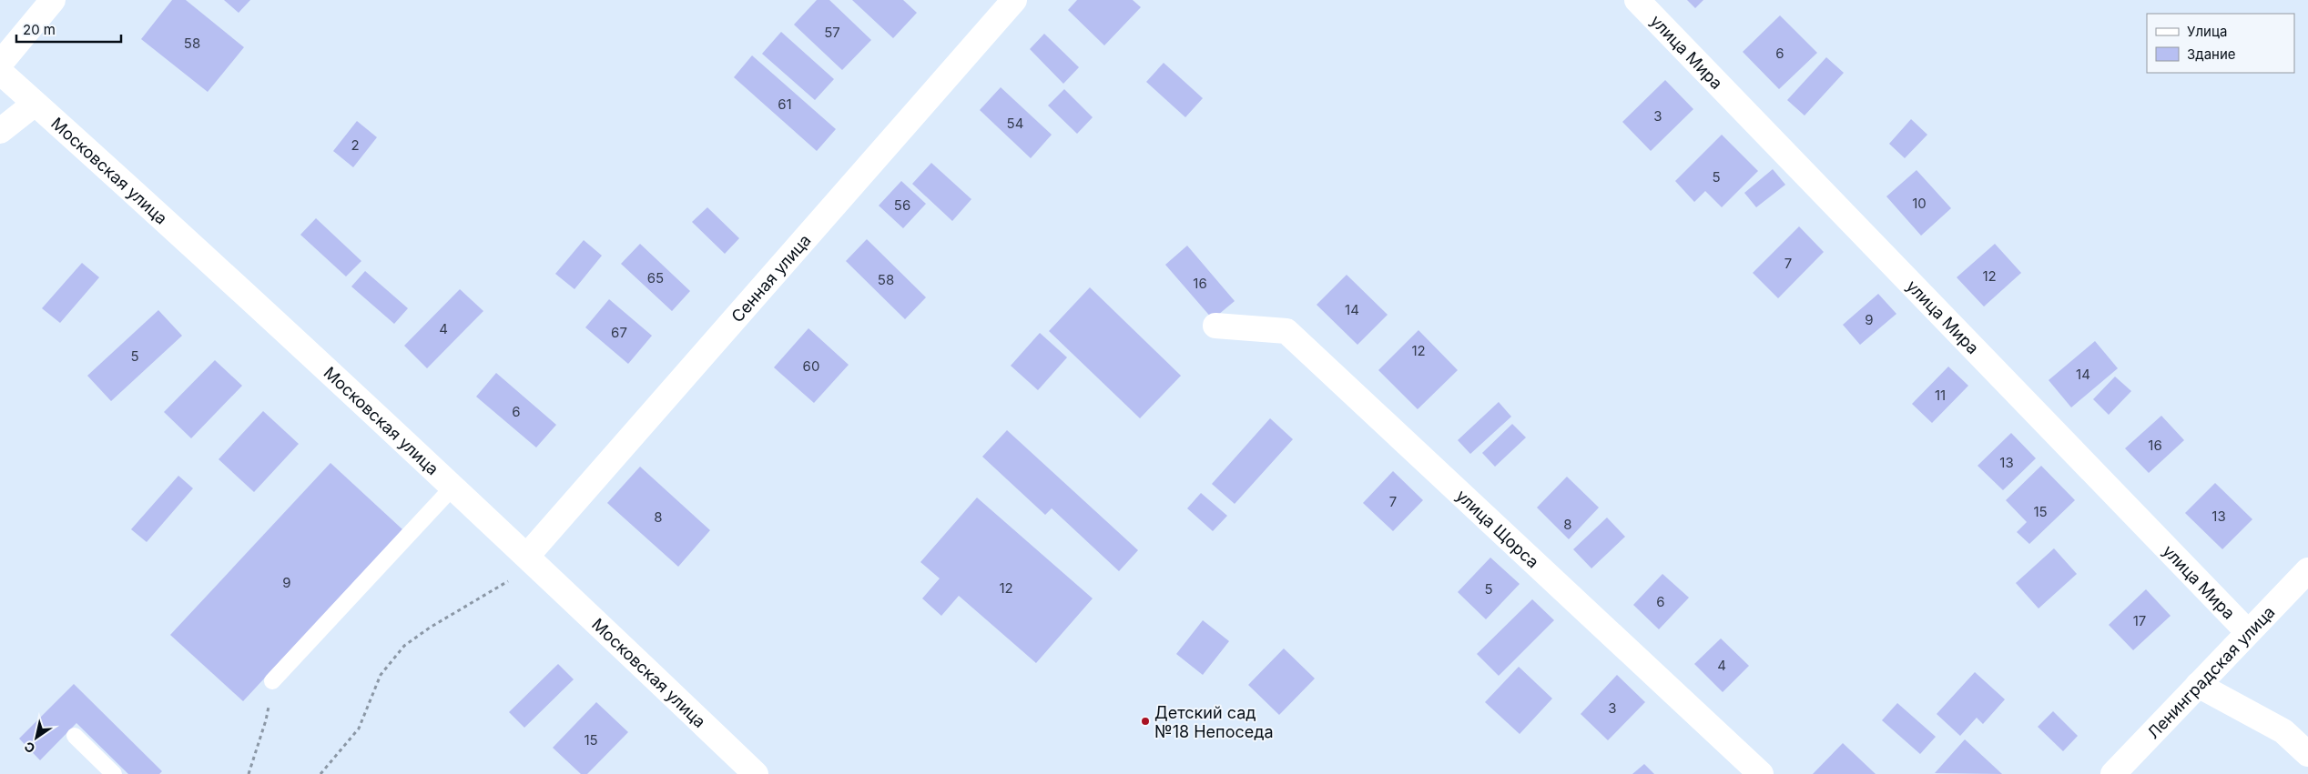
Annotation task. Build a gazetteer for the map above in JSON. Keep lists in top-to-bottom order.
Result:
{
  "streets": {
    "street": [
      "улица Мира",
      "Московская улица",
      "Сенная улица",
      "улица Щорса",
      "Ленинградская улица"
    ]
  },
  "crossings": [
    ["улица Мира", "Ленинградская улица"],
    ["Московская улица", "Сенная улица"]
  ],
  "places": ["Детский сад №18 Непоседа"],
  "house_numbers": [
    "57",
    "58",
    "6",
    "61",
    "3",
    "54",
    "2",
    "5",
    "10",
    "56",
    "7",
    "12",
    "65",
    "58",
    "16",
    "14",
    "9",
    "4",
    "67",
    "12",
    "5",
    "60",
    "14",
    "11",
    "6",
    "16",
    "13",
    "7",
    "15",
    "13",
    "8",
    "8",
    "9",
    "12",
    "5",
    "6",
    "17",
    "4",
    "3",
    "15"
  ],
  "legend": ["Улица", "Здание"],
  "scale_bar": "20 m",
  "north": "bottom left"
}
